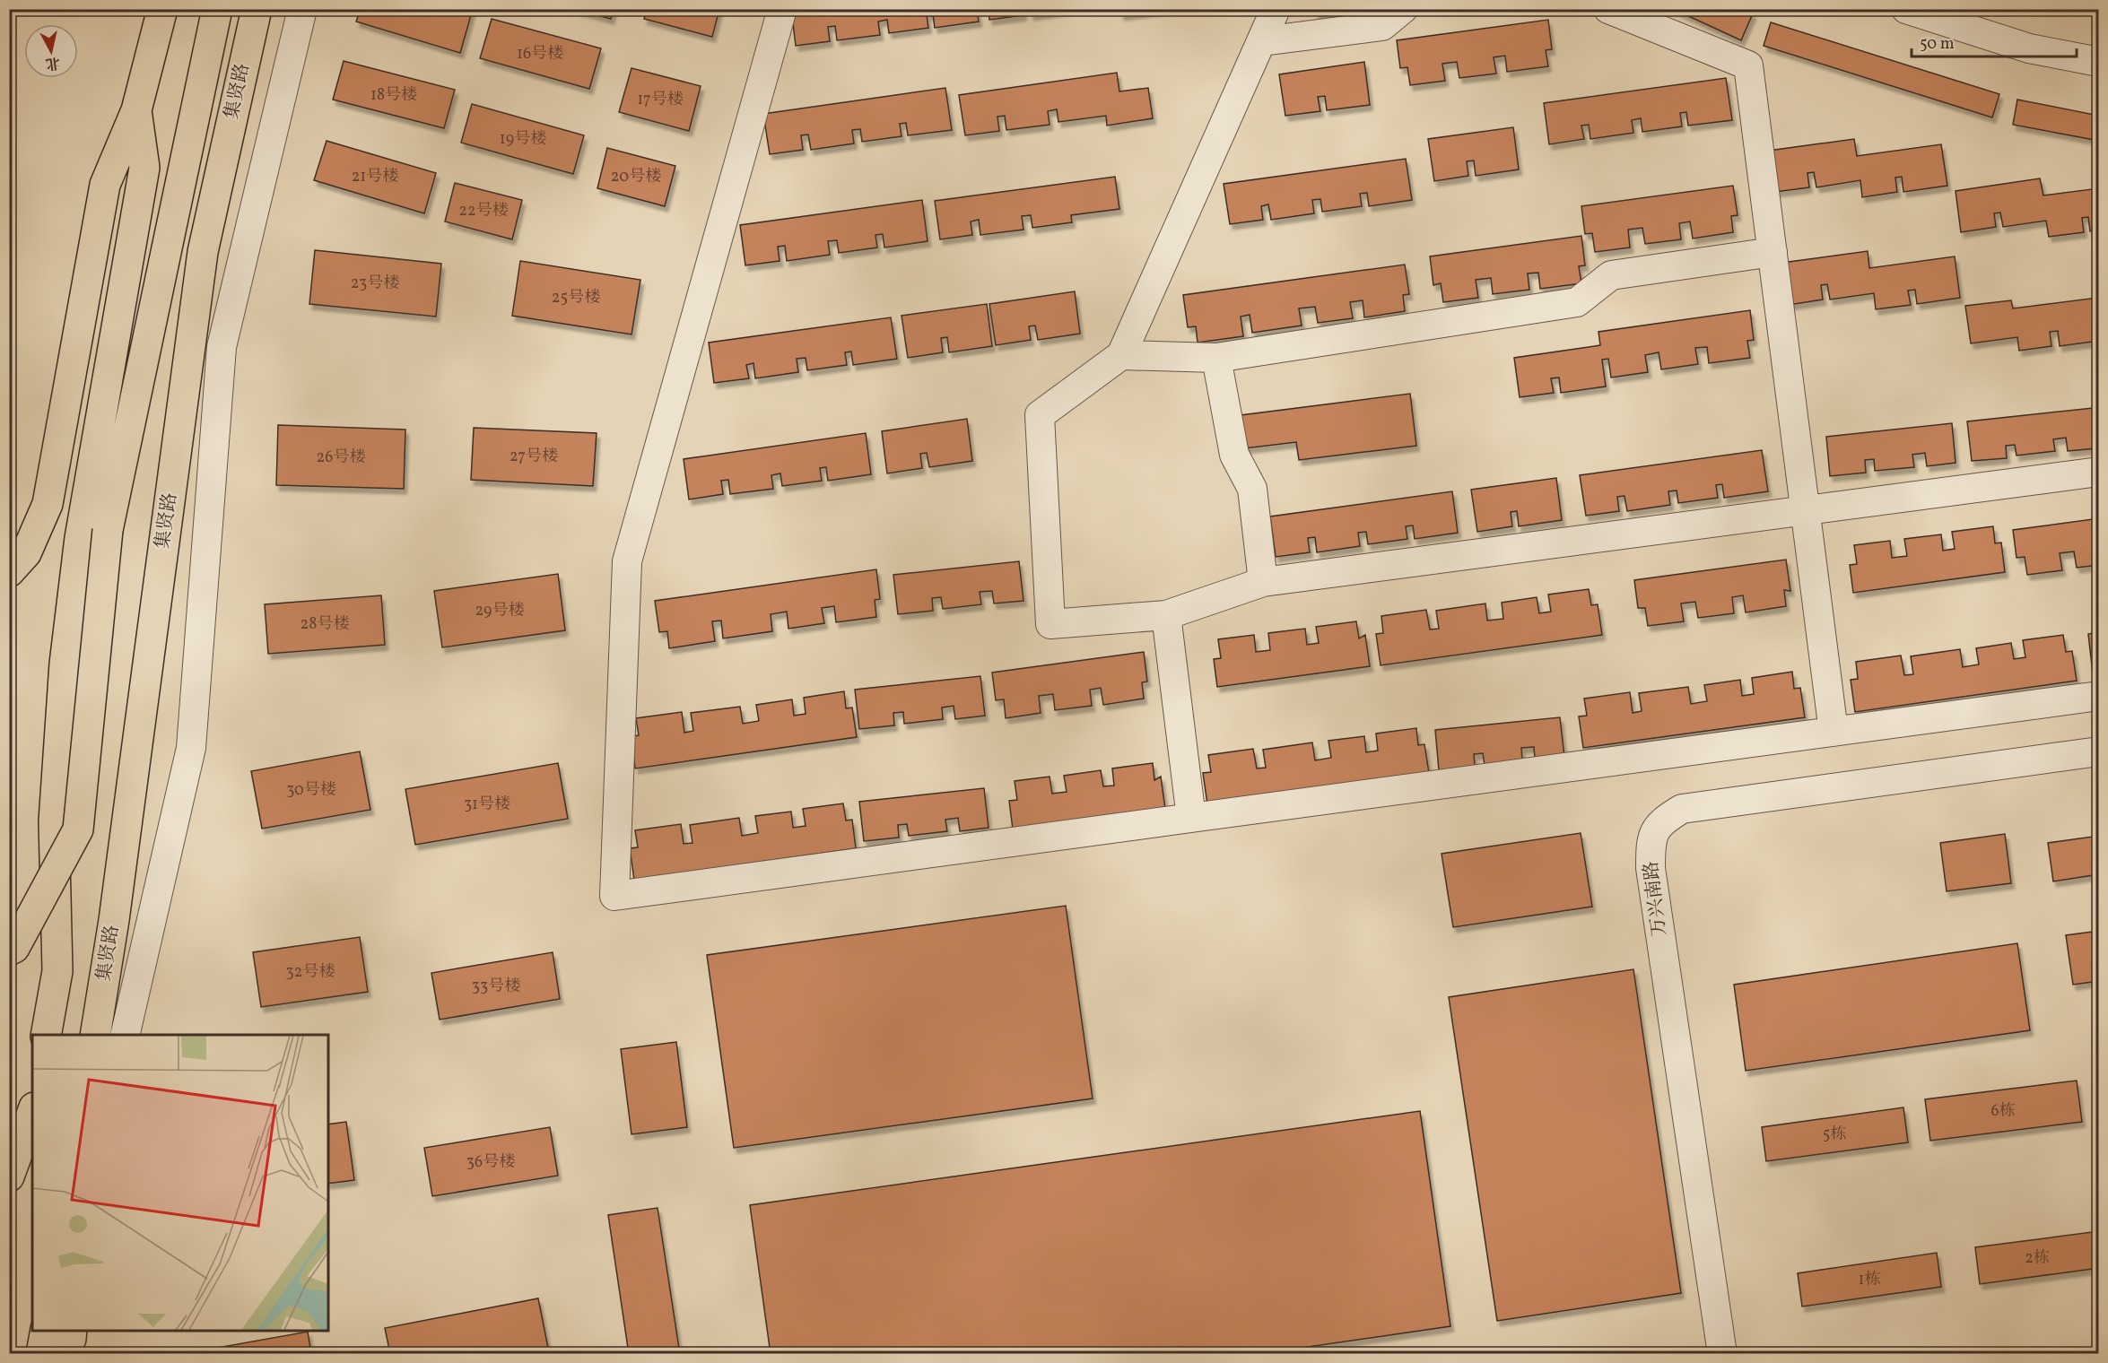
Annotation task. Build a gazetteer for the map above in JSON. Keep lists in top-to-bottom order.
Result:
{
  "streets": {
    "highway": ["集贤路"],
    "street": ["万兴南路"]
  },
  "house_numbers": [
    "16号楼",
    "18号楼",
    "17号楼",
    "19号楼",
    "21号楼",
    "20号楼",
    "22号楼",
    "23号楼",
    "25号楼",
    "27号楼",
    "26号楼",
    "29号楼",
    "28号楼",
    "30号楼",
    "31号楼",
    "32号楼",
    "33号楼",
    "6栋",
    "5栋",
    "36号楼",
    "2栋",
    "1栋"
  ],
  "scale_bar": "50 m",
  "north": "bottom"
}
